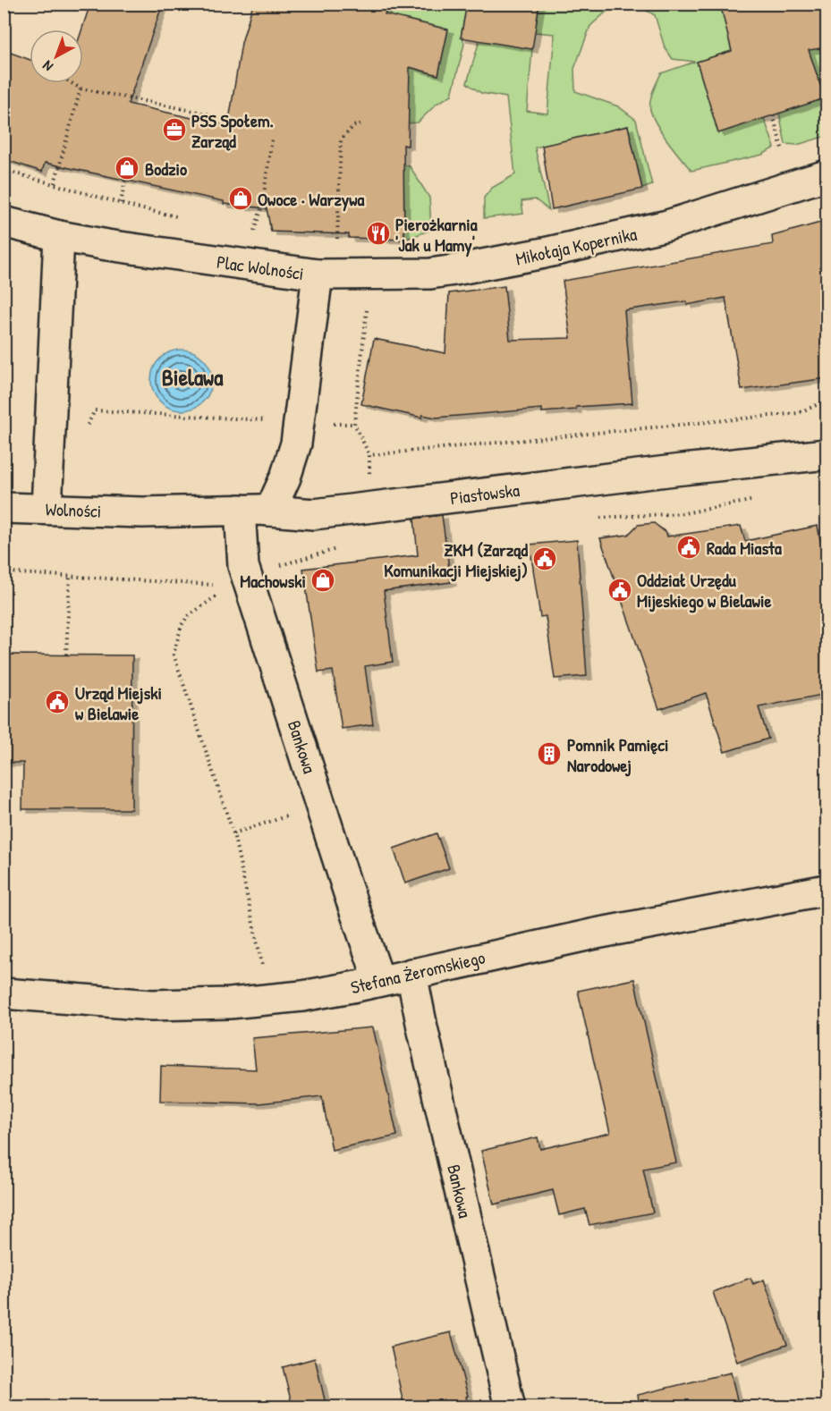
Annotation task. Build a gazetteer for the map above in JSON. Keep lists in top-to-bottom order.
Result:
{
  "streets": {
    "street": [
      "Mikołaja Kopernika",
      "Plac Wolności",
      "Piastowska",
      "Wolności",
      "Bankowa",
      "Stefana Żeromskiego"
    ]
  },
  "crossings": [
    ["Mikołaja Kopernika", "Plac Wolności"],
    ["Plac Wolności", "Piastowska"],
    ["Piastowska", "Wolności"],
    ["Piastowska", "Bankowa"],
    ["Bankowa", "Stefana Żeromskiego"]
  ],
  "districts": ["Bielawa"],
  "places": {
    "office": ["PSS Społem. Zarząd"],
    "shop": ["Bodzio", "Owoce · Warzywa", "Machowski"],
    "restaurant": ["Pierożkarnia 'Jak u Mamy'"],
    "public building": [
      "Rada Miasta",
      "ZKM (Zarząd Komunikacji Miejskiej)",
      "Oddział Urzędu Mijeskiego w Bielawie",
      "Urząd Miejski w Bielawie"
    ],
    "building": ["Pomnik Pamięci Narodowej"]
  },
  "north": "bottom left"
}
